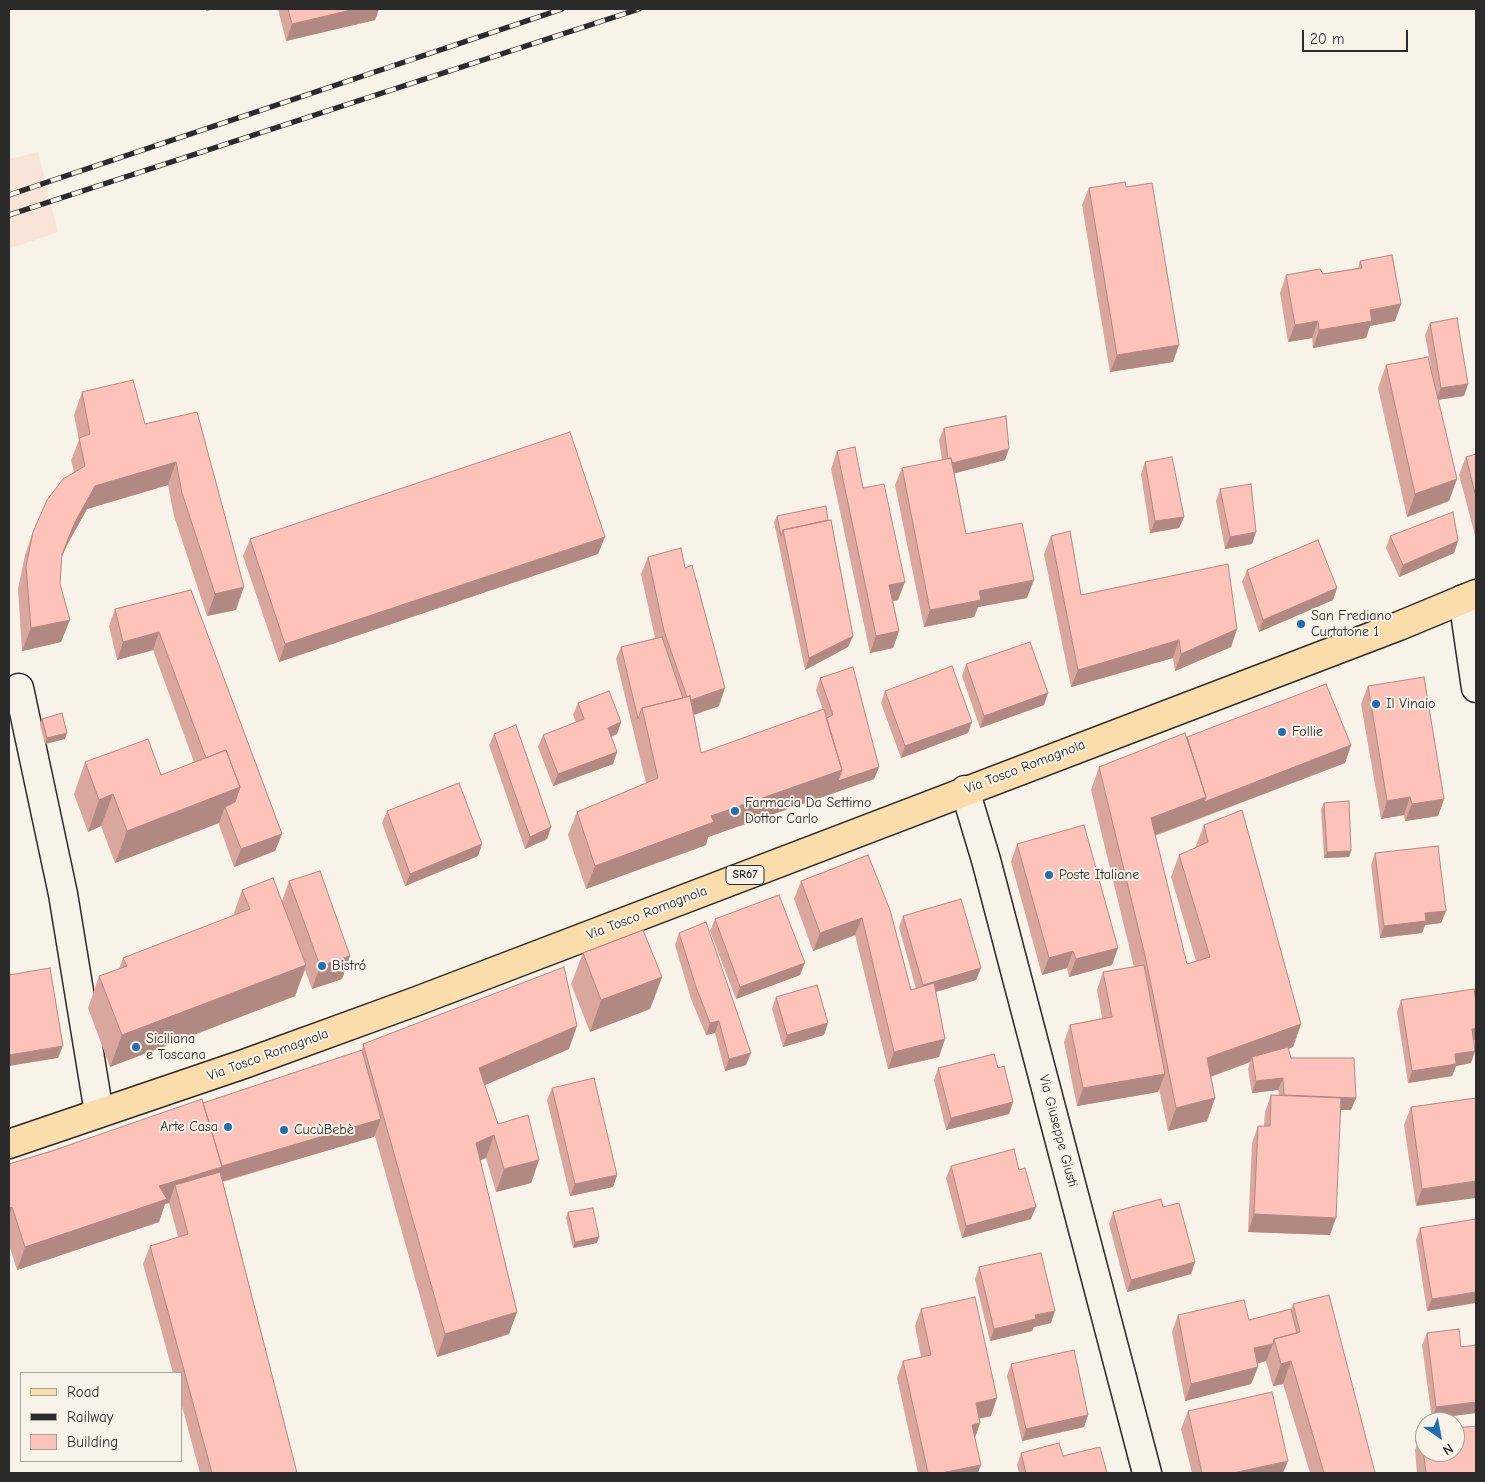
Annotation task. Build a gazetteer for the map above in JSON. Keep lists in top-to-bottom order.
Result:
{
  "streets": {
    "main road": ["Via Tosco Romagnola", "SR67"],
    "street": ["Via Giuseppe Giusti"]
  },
  "crossings": [
    ["Via Tosco Romagnola", "Via Giuseppe Giusti"]
  ],
  "places": [
    "San Frediano Curtatone 1",
    "Il Vinaio",
    "Follie",
    "Farmacia Da Settimo Dottor Carlo",
    "Poste Italiane",
    "Bistró",
    "Siciliana e Toscana",
    "Arte Casa",
    "CucùBebè"
  ],
  "legend": ["Road", "Railway", "Building"],
  "scale_bar": "20 m",
  "north": "bottom right"
}
